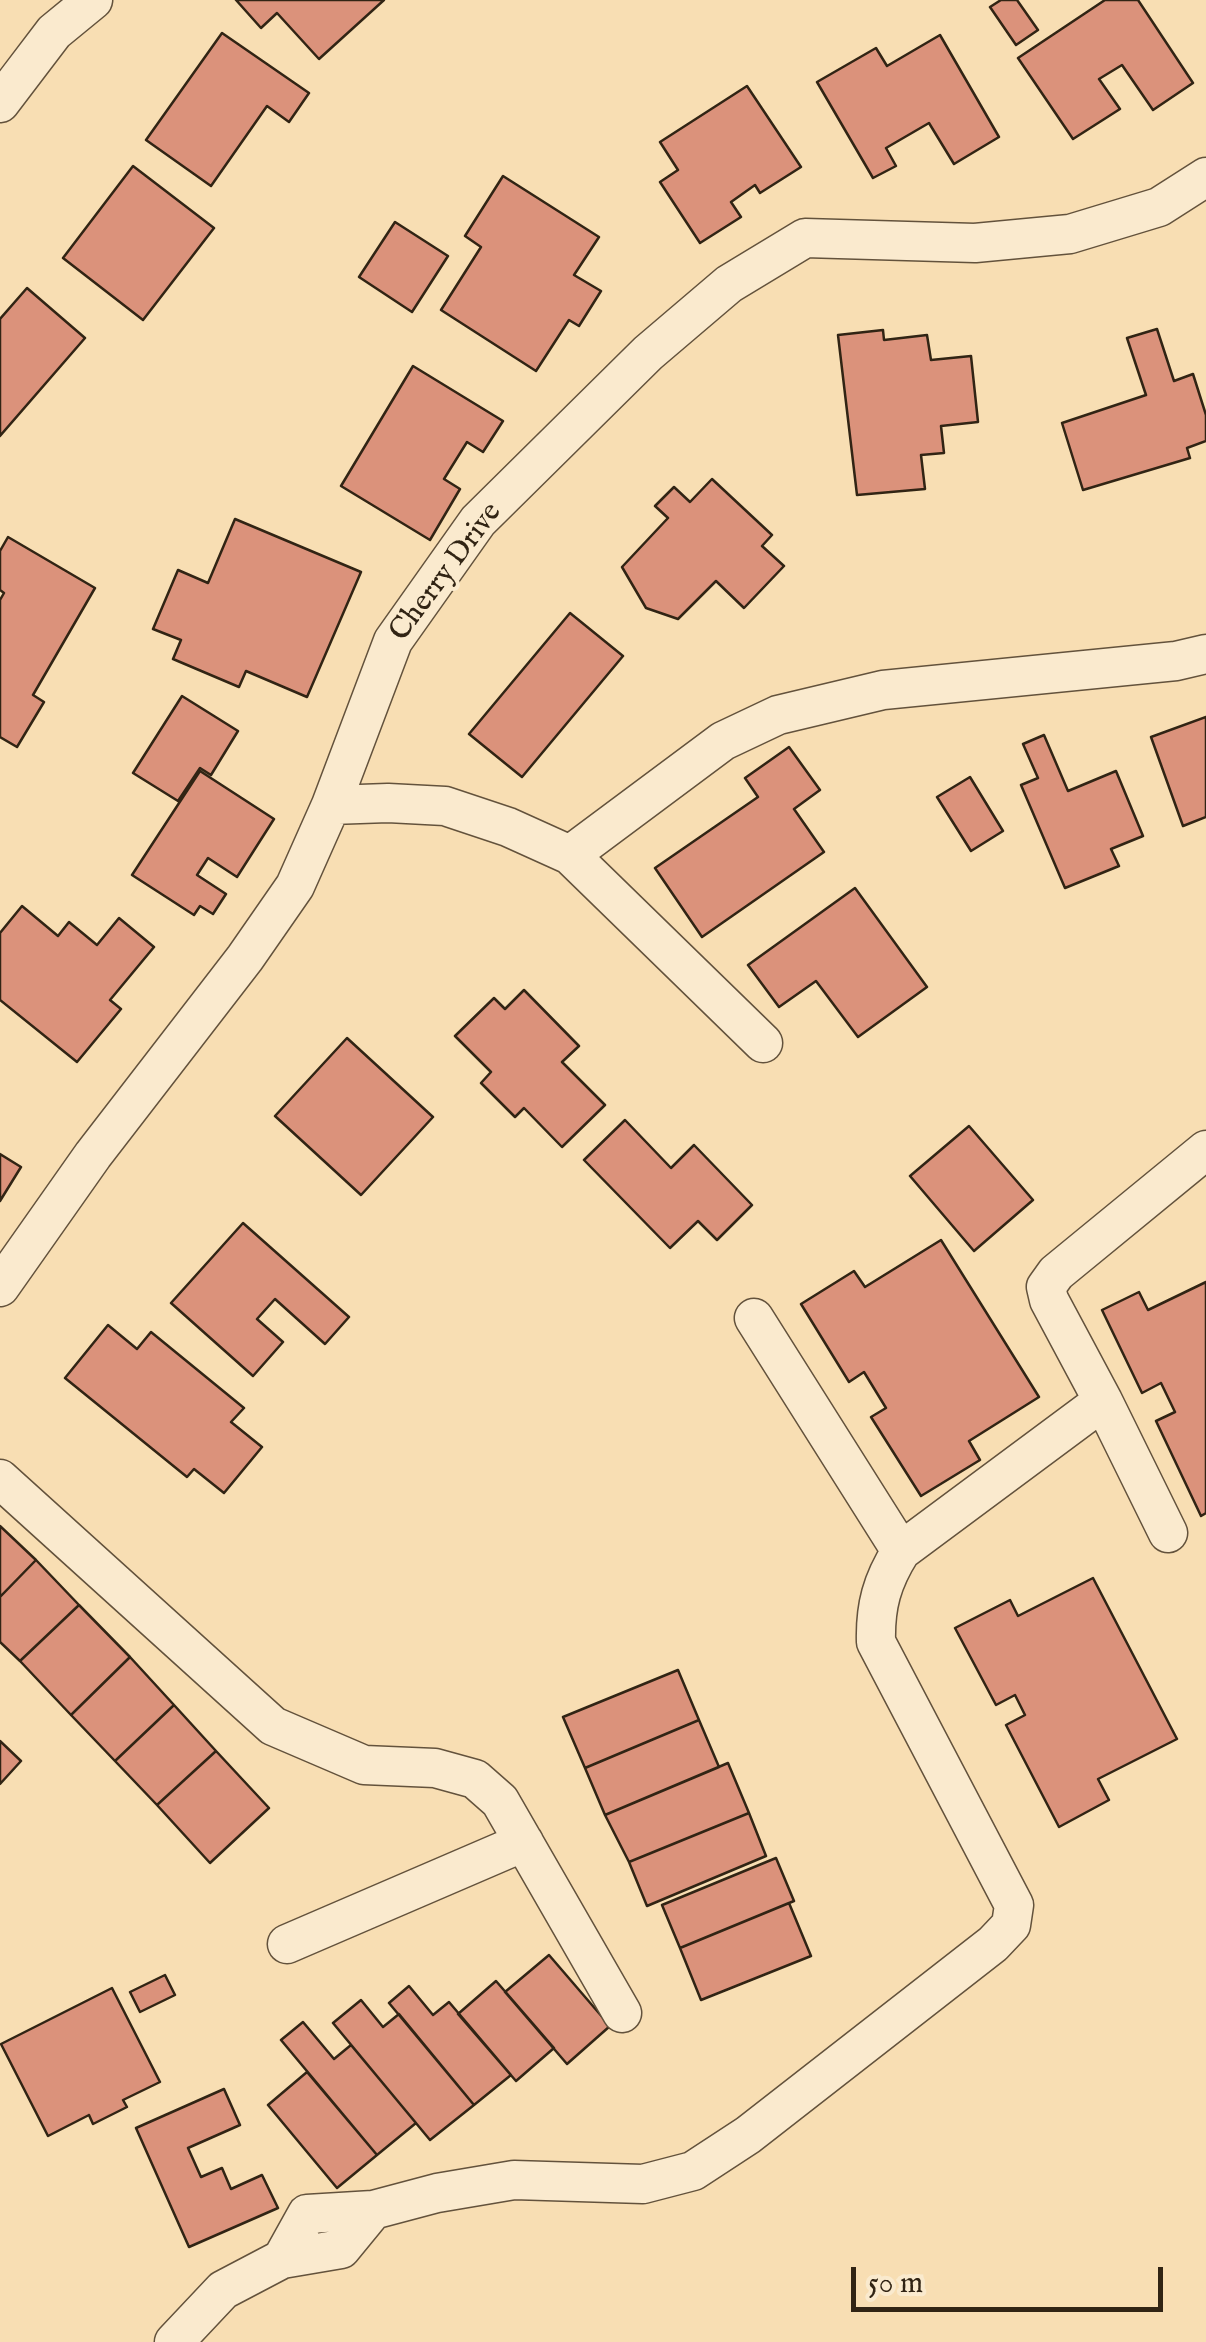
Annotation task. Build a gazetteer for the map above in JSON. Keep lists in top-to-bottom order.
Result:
{
  "streets": {
    "street": ["Cherry Drive"]
  },
  "scale_bar": "50 m"
}
